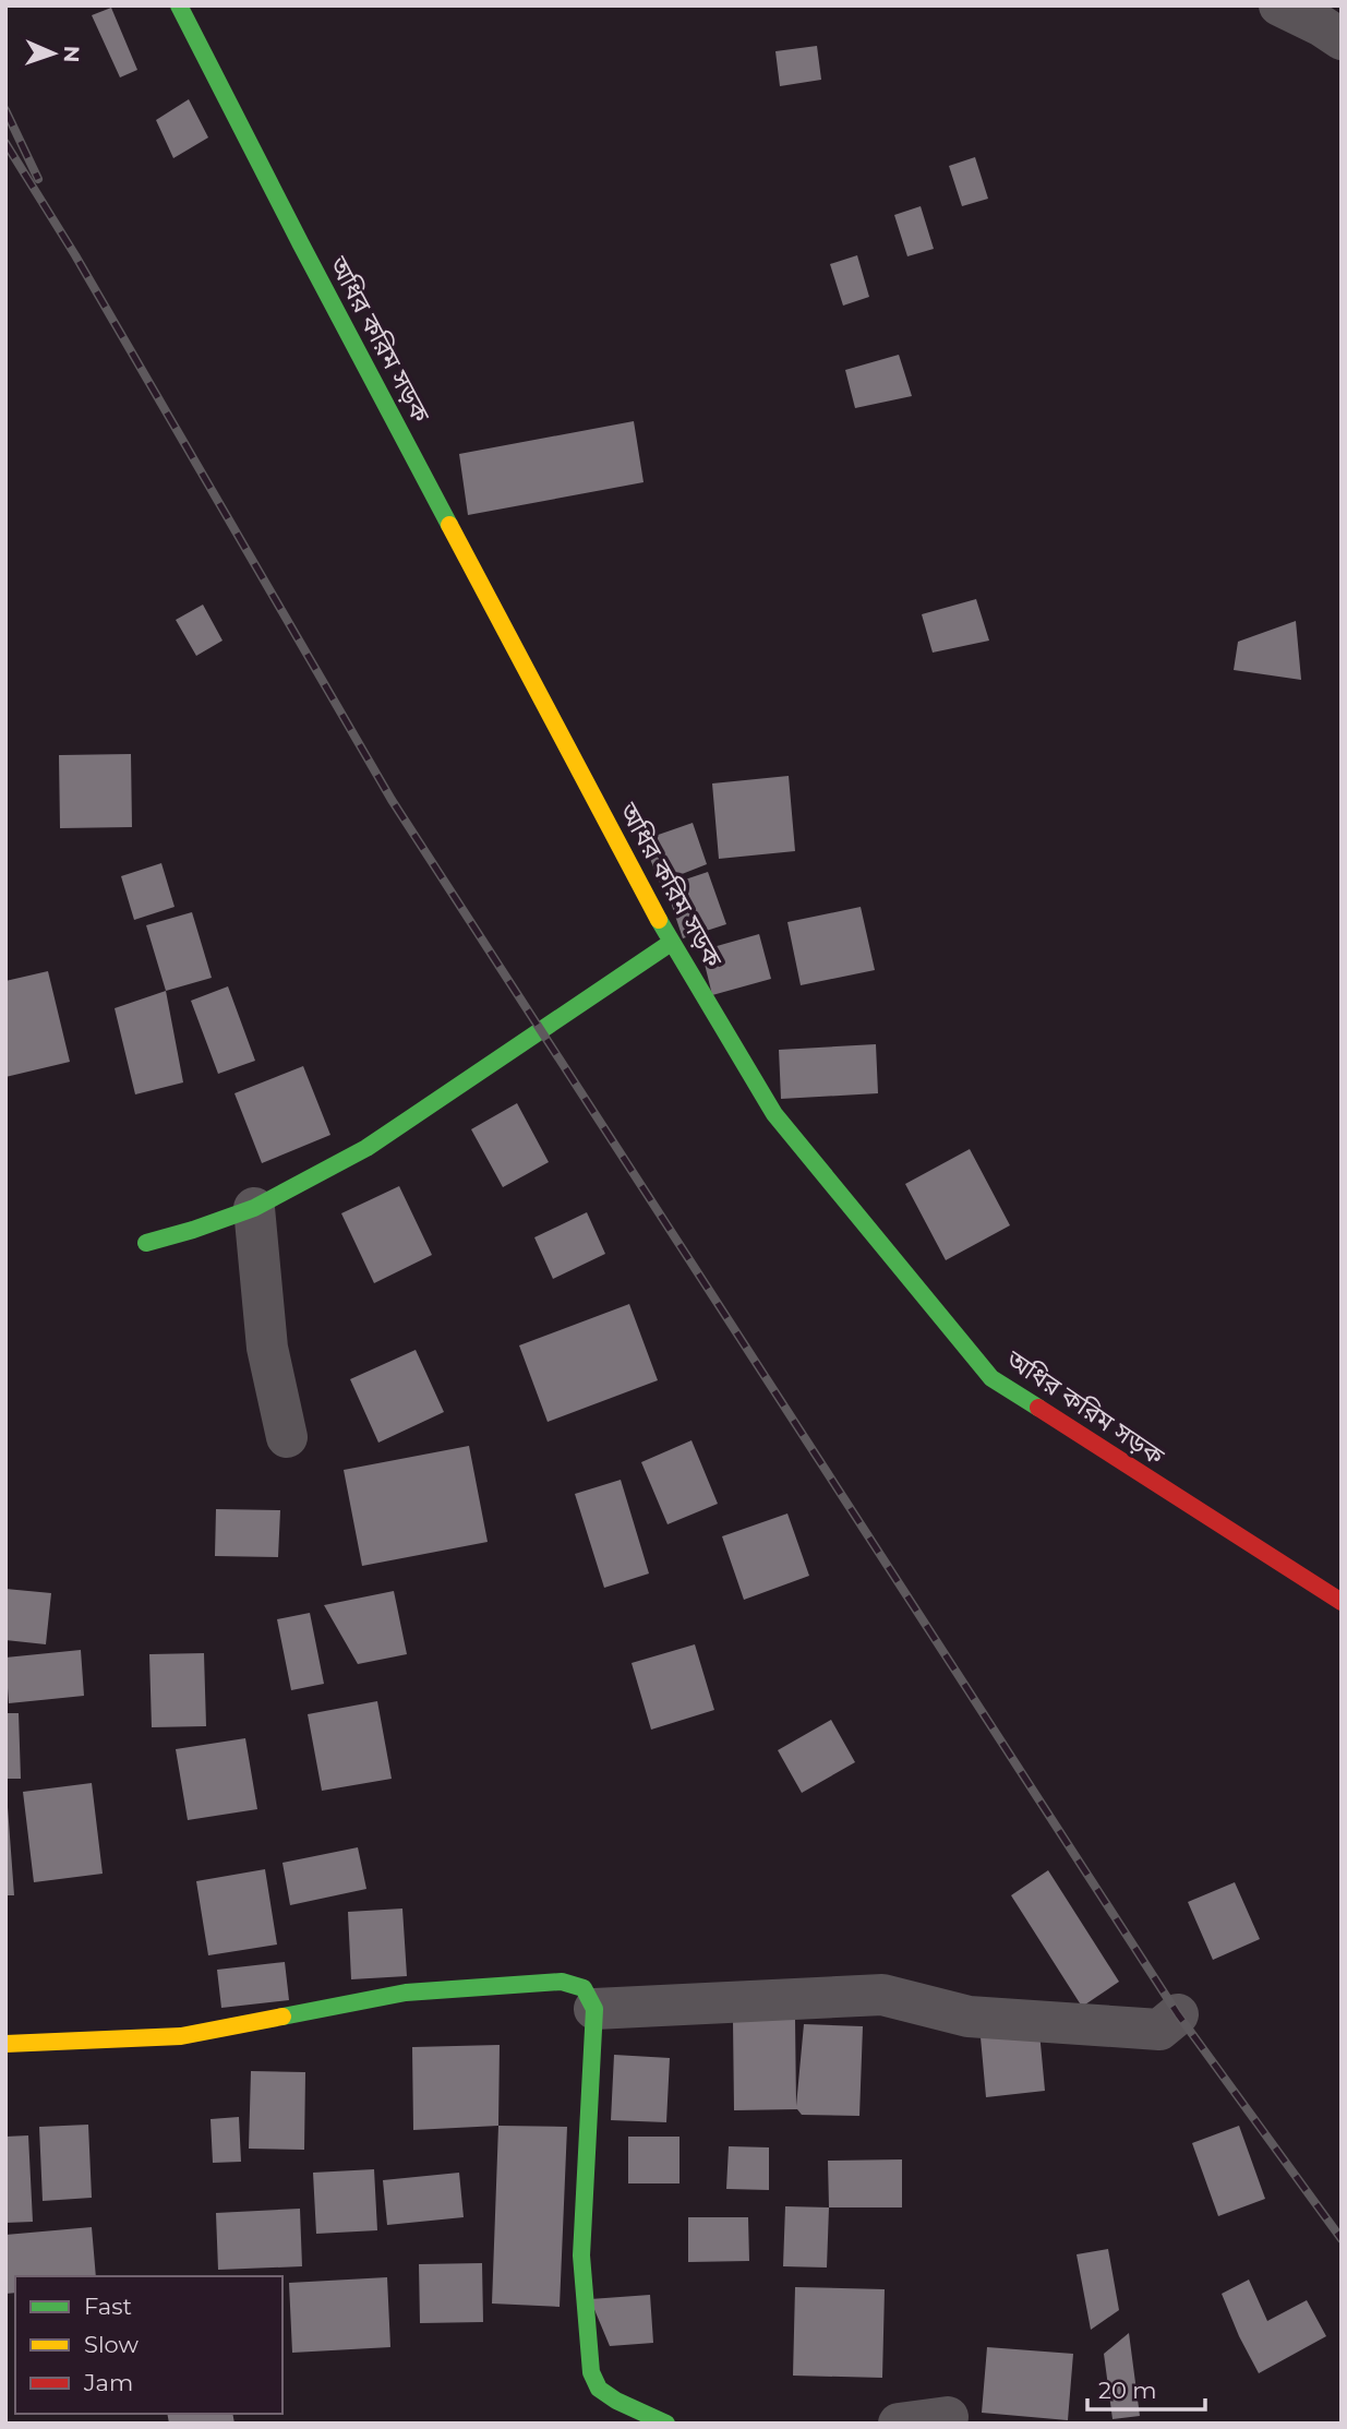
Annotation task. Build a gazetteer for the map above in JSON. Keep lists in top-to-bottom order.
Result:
{
  "streets": {
    "main road": ["অধির করিম সড়ক"]
  },
  "legend": ["Fast", "Slow", "Jam"],
  "scale_bar": "20 m",
  "north": "right"
}
